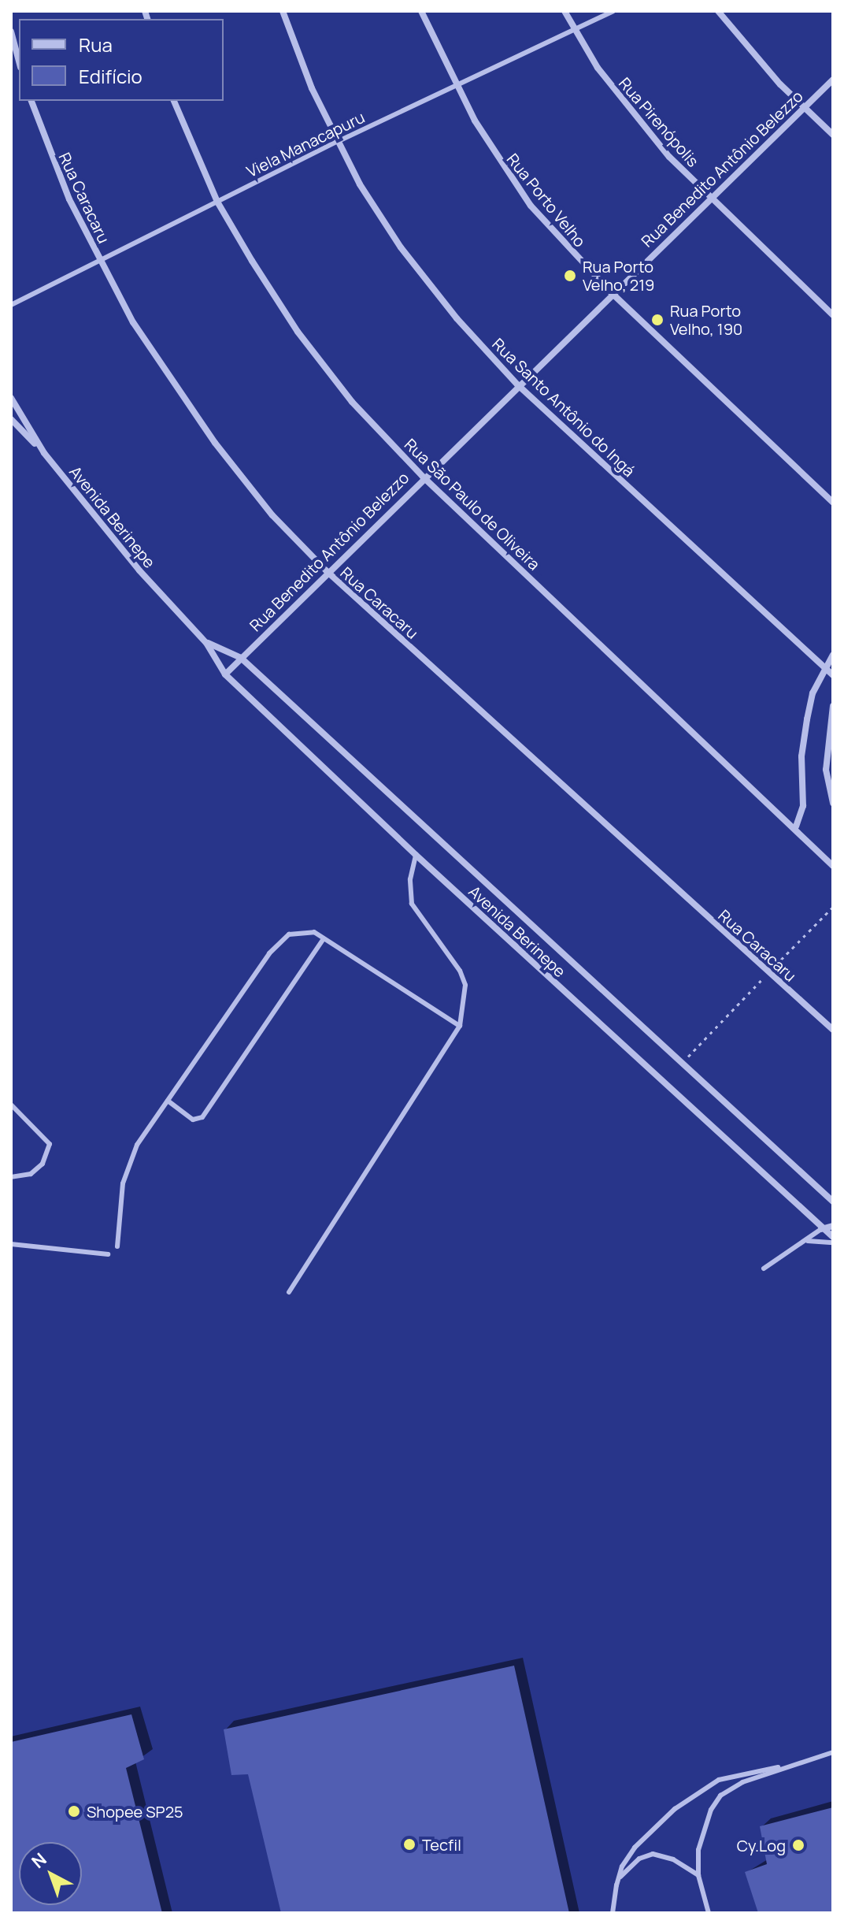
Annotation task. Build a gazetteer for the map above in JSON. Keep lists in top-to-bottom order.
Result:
{
  "streets": {
    "street": [
      "Rua Pirenópolis",
      "Rua Benedito Antônio Belezzo",
      "Rua Caracaru",
      "Rua Porto Velho",
      "Rua Santo Antônio do Ingá",
      "Rua São Paulo de Oliveira",
      "Avenida Berinepe"
    ],
    "lane": ["Viela Manacapuru"]
  },
  "crossings": [
    ["Rua Pirenópolis", "Viela Manacapuru"],
    ["Rua Pirenópolis", "Rua Benedito Antônio Belezzo"],
    ["Viela Manacapuru", "Rua Caracaru"],
    ["Viela Manacapuru", "Rua Porto Velho"],
    ["Viela Manacapuru", "Rua Santo Antônio do Ingá"],
    ["Viela Manacapuru", "Rua São Paulo de Oliveira"],
    ["Rua Benedito Antônio Belezzo", "Rua Caracaru"],
    ["Rua Benedito Antônio Belezzo", "Rua Porto Velho"],
    ["Rua Benedito Antônio Belezzo", "Rua Santo Antônio do Ingá"],
    ["Rua Benedito Antônio Belezzo", "Rua São Paulo de Oliveira"],
    ["Rua Benedito Antônio Belezzo", "Avenida Berinepe"]
  ],
  "places": [
    "Rua Porto Velho, 219",
    "Rua Porto Velho, 190",
    "Shopee SP25",
    "Tecfil",
    "Cy.Log"
  ],
  "legend": ["Rua", "Edifício"],
  "north": "top left"
}
